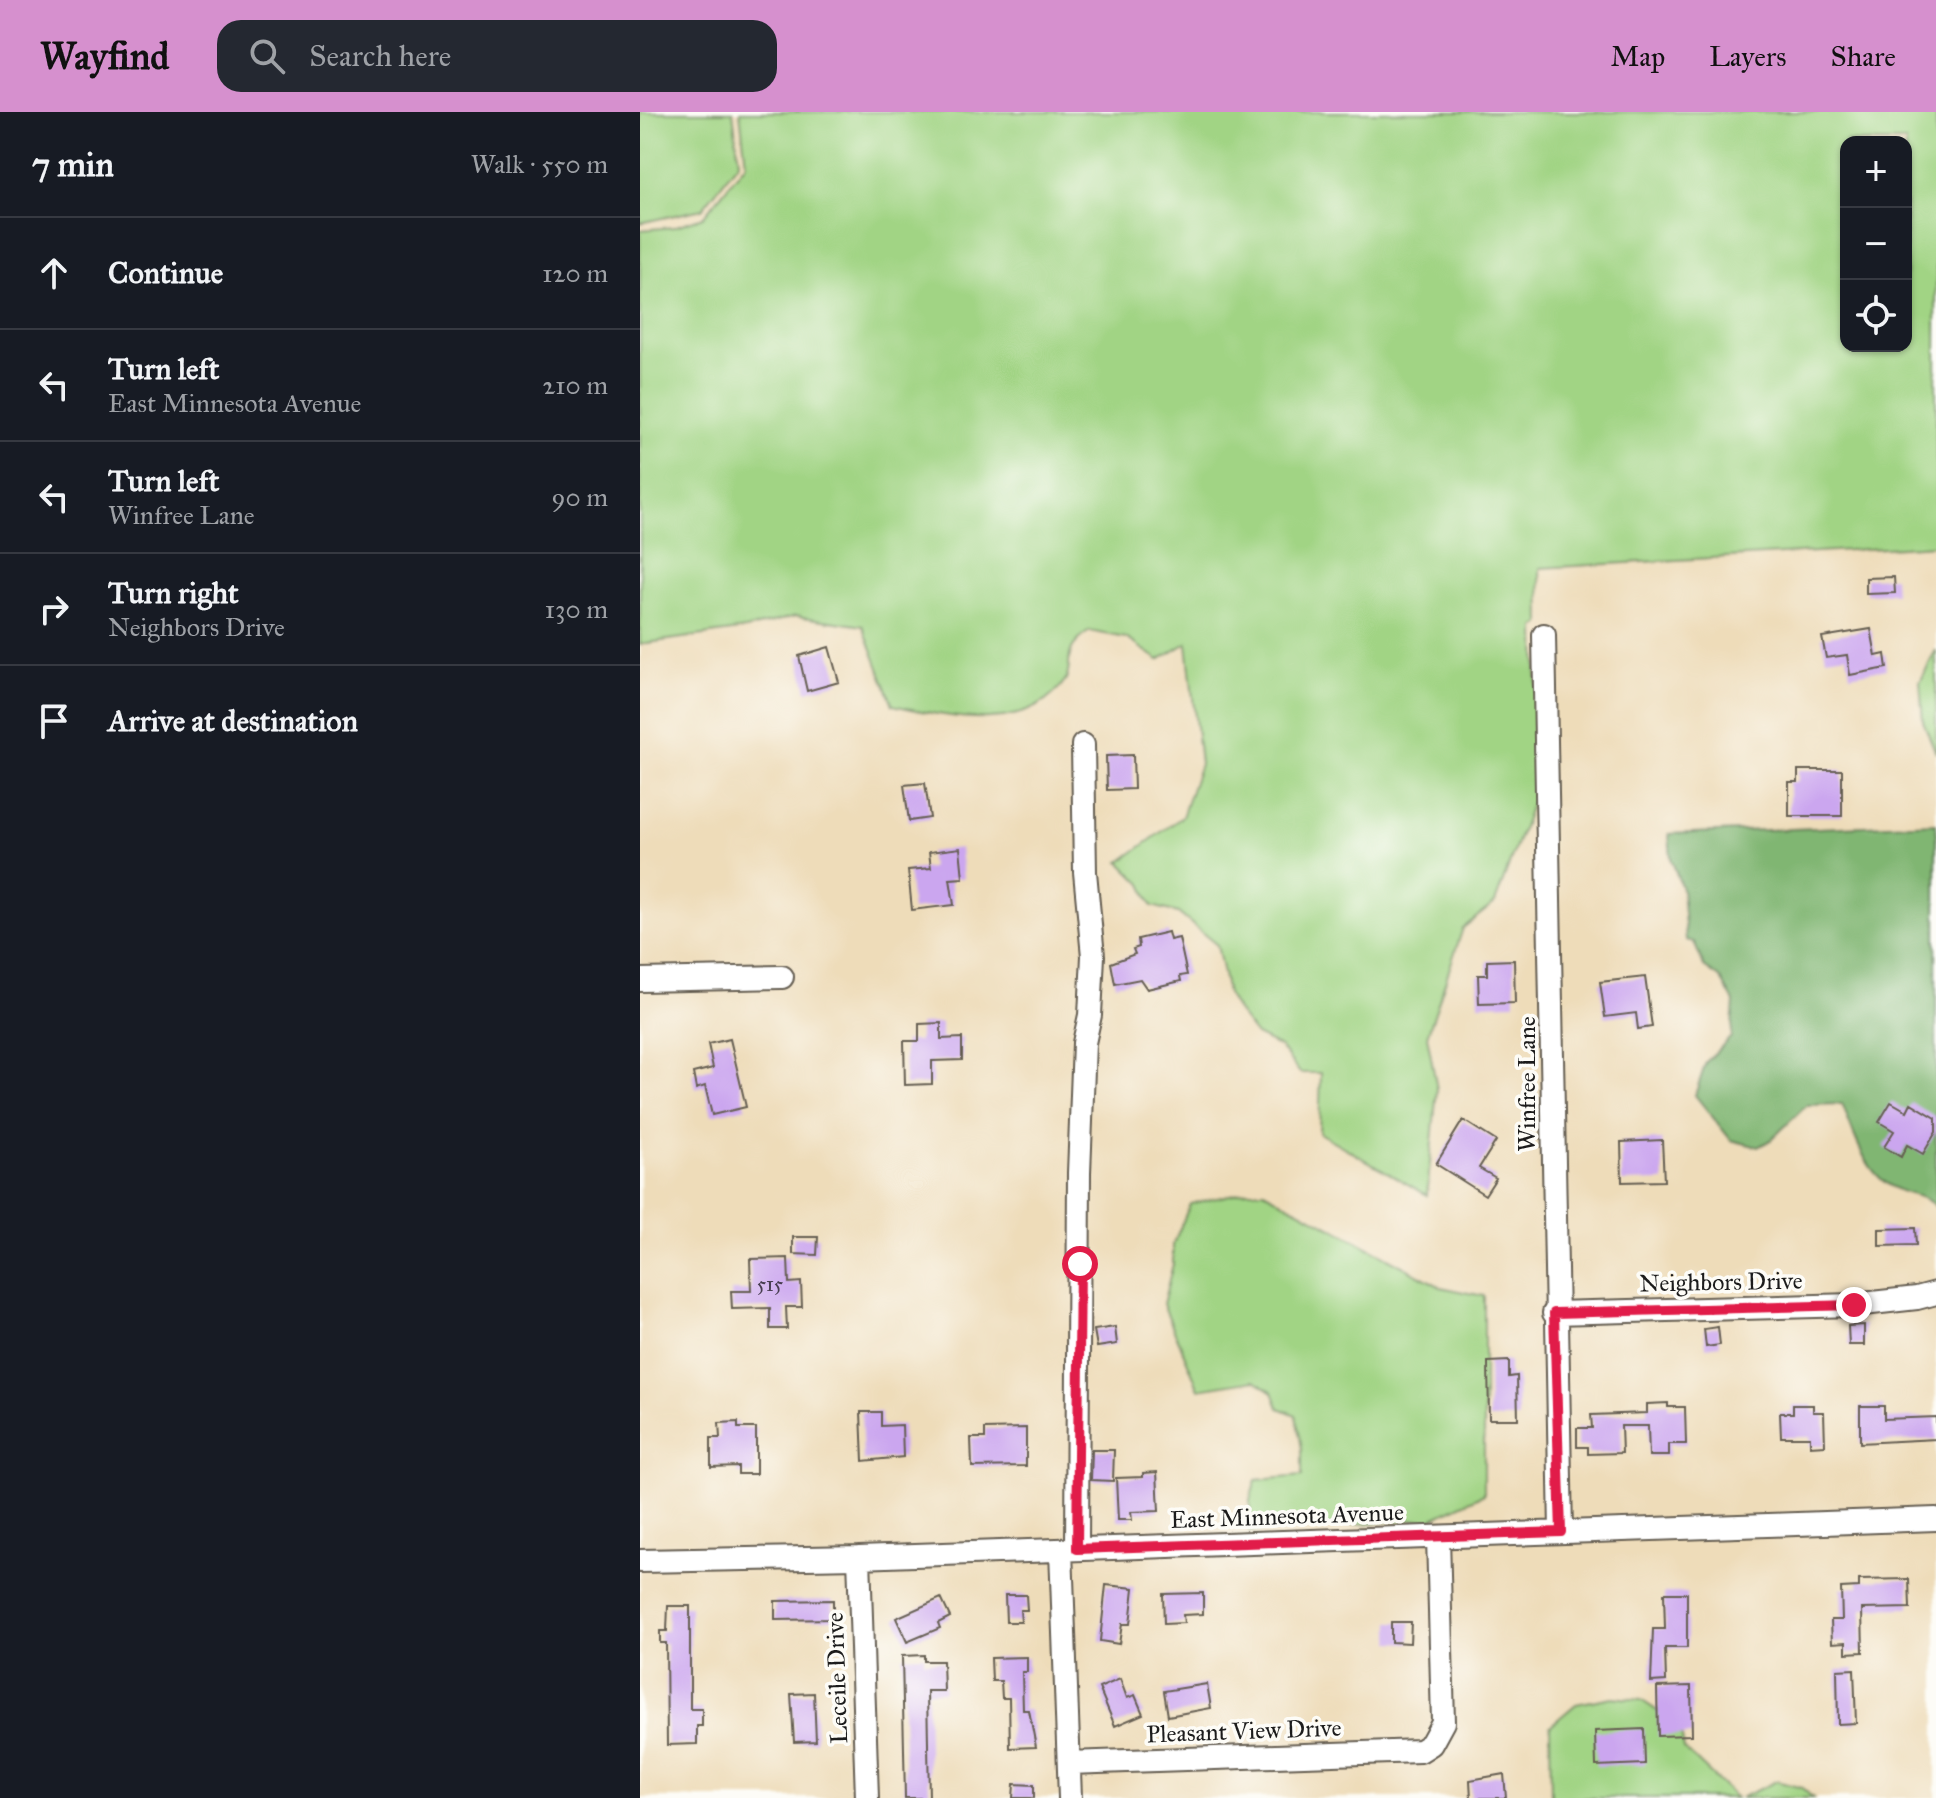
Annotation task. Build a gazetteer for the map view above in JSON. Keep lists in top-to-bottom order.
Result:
{
  "streets": {
    "street": [
      "Winfree Lane",
      "Neighbors Drive",
      "East Minnesota Avenue",
      "Leceile Drive",
      "Pleasant View Drive"
    ]
  },
  "crossings": [
    ["Winfree Lane", "Neighbors Drive"],
    ["Winfree Lane", "East Minnesota Avenue"],
    ["East Minnesota Avenue", "Leceile Drive"],
    ["East Minnesota Avenue", "Pleasant View Drive"]
  ],
  "house_numbers": ["515"],
  "page": {
    "header": "Wayfind",
    "search": "Search here",
    "nav": ["Map", "Layers", "Share"],
    "heading": ["7 min", "Walk · 550 m"],
    "map_buttons": ["+", "−"],
    "list": [
      ["Continue", "120 m"],
      ["Turn left", "East Minnesota Avenue", "210 m"],
      ["Turn left", "Winfree Lane", "90 m"],
      ["Turn right", "Neighbors Drive", "130 m"],
      "Arrive at destination"
    ]
  }
}
